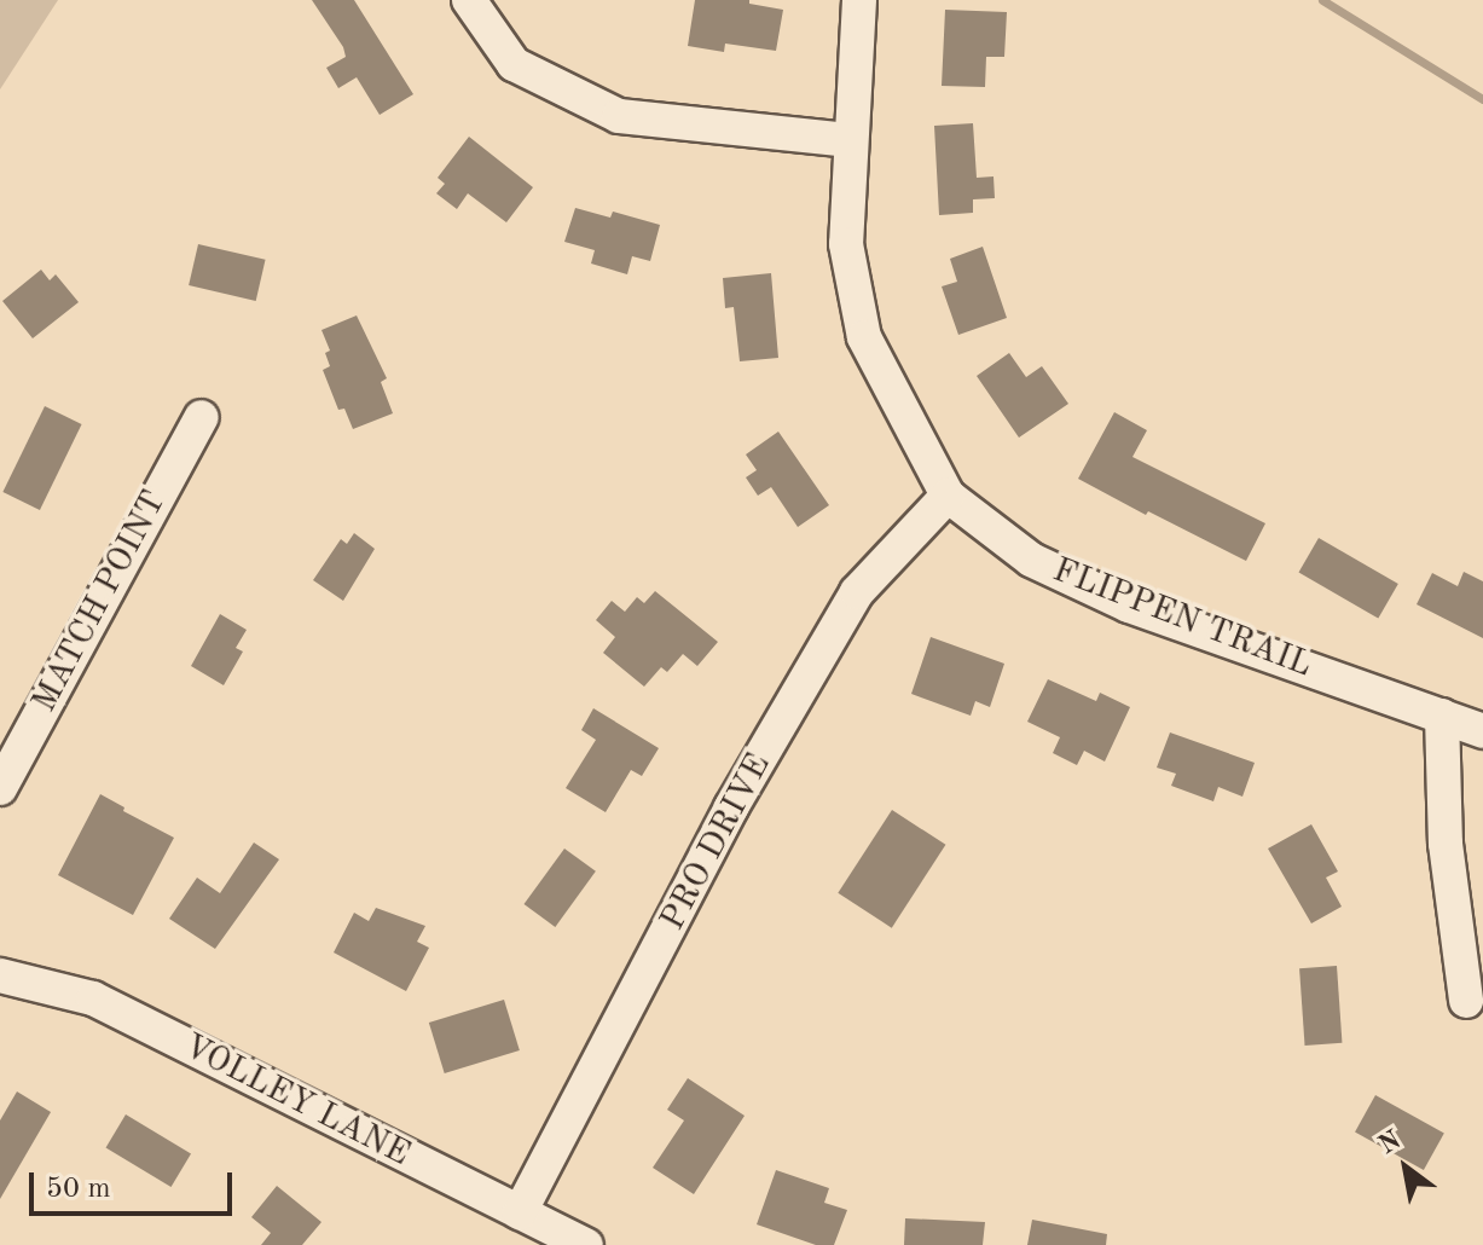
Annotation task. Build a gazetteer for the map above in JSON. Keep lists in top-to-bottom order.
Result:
{
  "streets": {
    "street": [
      "MATCH POINT",
      "FLIPPEN TRAIL",
      "PRO DRIVE",
      "VOLLEY LANE"
    ]
  },
  "crossings": [
    ["FLIPPEN TRAIL", "PRO DRIVE"],
    ["PRO DRIVE", "VOLLEY LANE"]
  ],
  "scale_bar": "50 m",
  "north": "top left"
}
